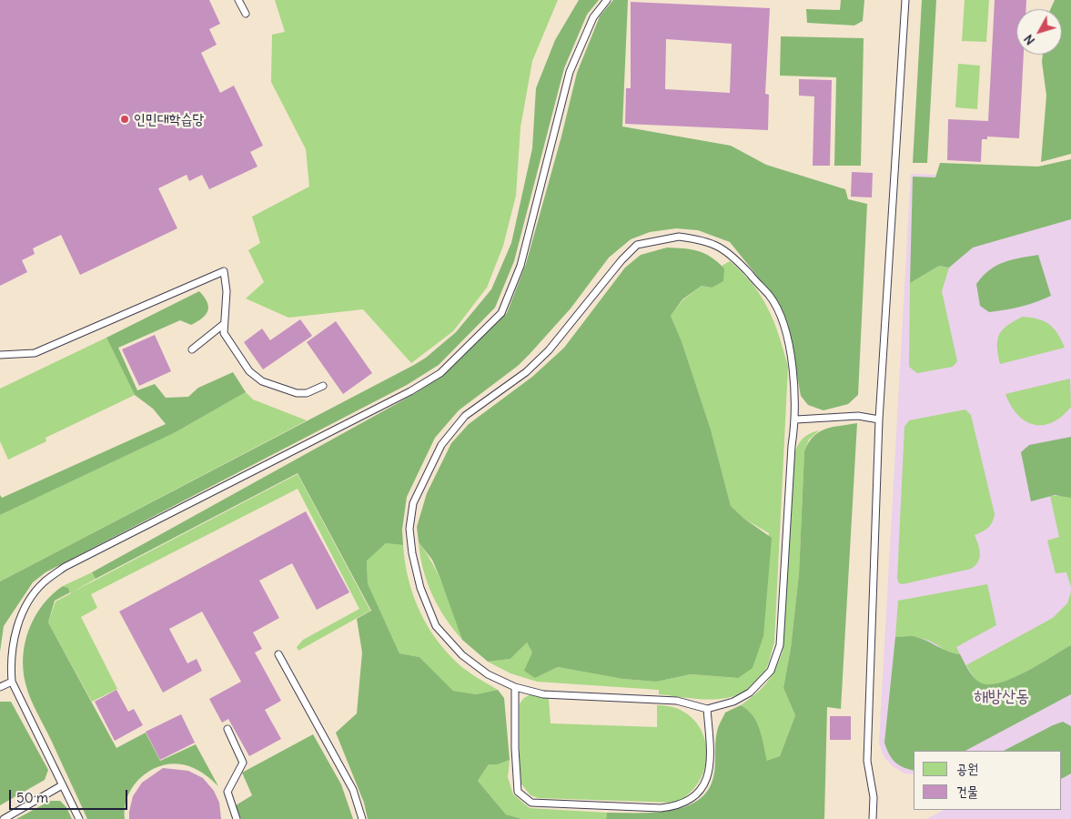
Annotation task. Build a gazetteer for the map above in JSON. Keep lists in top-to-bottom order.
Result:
{
  "districts": ["해방산동"],
  "places": ["인민대학습당"],
  "legend": ["공원", "건물"],
  "scale_bar": "50 m",
  "north": "bottom left"
}
